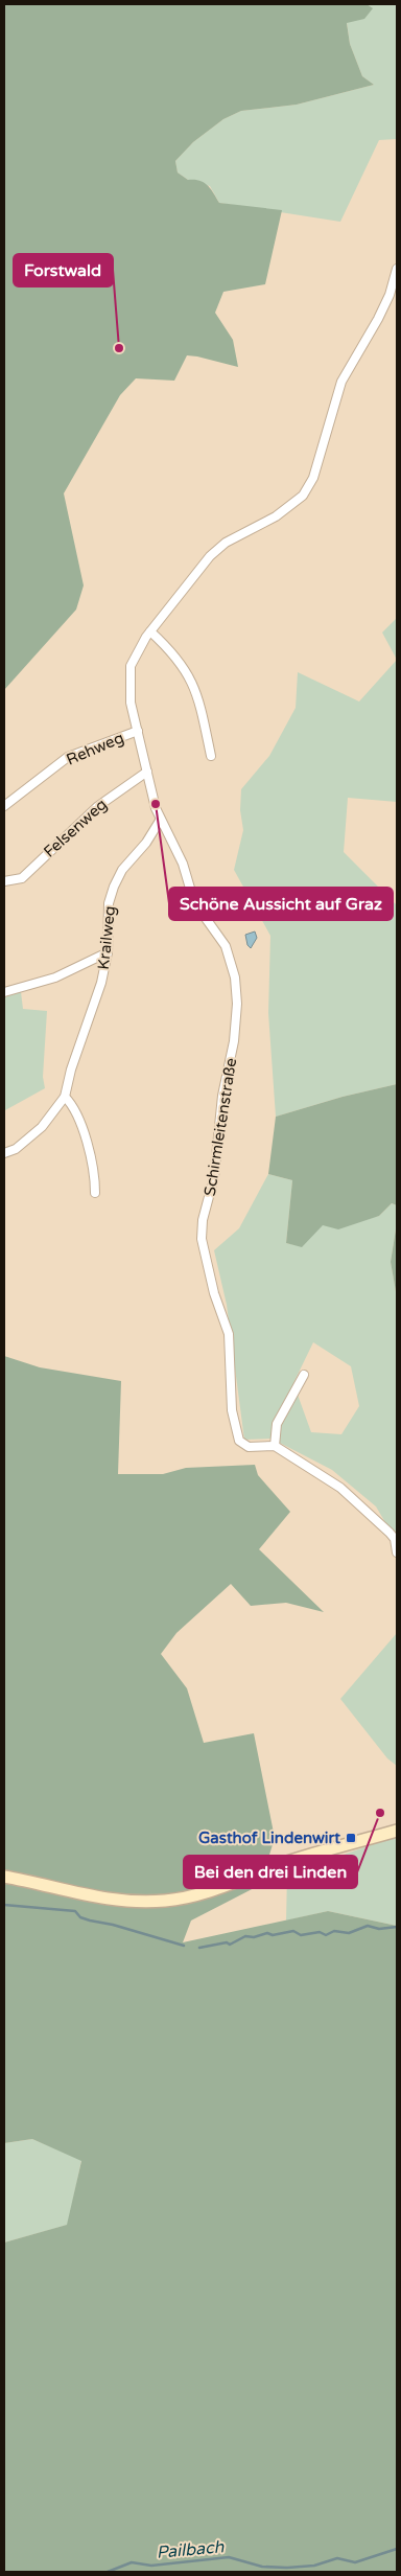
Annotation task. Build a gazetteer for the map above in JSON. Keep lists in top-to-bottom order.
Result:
{
  "streets": {
    "street": [
      "Rehweg",
      "Felsenweg",
      "Krailweg",
      "Schirmleitenstraße"
    ]
  },
  "crossings": [
    ["Rehweg", "Schirmleitenstraße"],
    ["Felsenweg", "Schirmleitenstraße"],
    ["Krailweg", "Schirmleitenstraße"]
  ],
  "water": ["Pailbach"],
  "places": {
    "other": ["Forstwald", "Schöne Aussicht auf Graz", "Bei den drei Linden"],
    "transit": ["Gasthof Lindenwirt"]
  }
}
